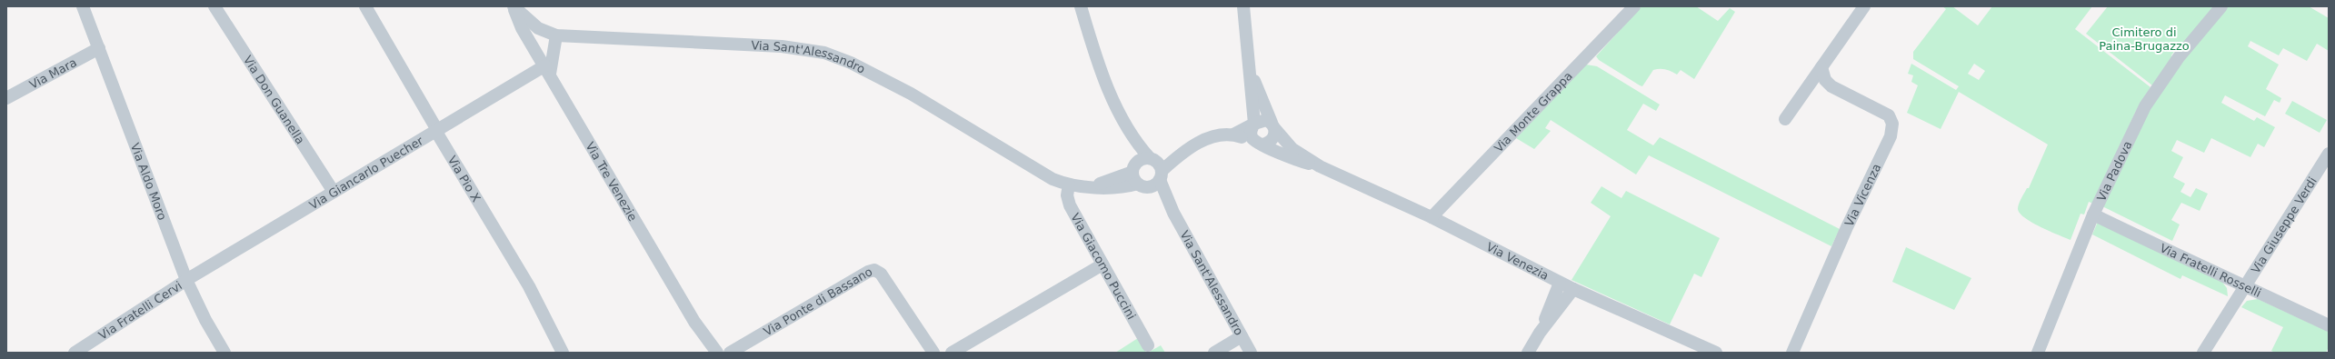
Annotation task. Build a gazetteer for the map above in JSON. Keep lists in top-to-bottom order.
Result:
{
  "streets": {
    "street": [
      "Via Sant'Alessandro",
      "Via Mara",
      "Via Don Guanella",
      "Via Monte Grappa",
      "Via Padova",
      "Via Giancarlo Puecher",
      "Via Pio X",
      "Via Tre Venezie",
      "Via Aldo Moro",
      "Via Vicenza",
      "Via Giuseppe Verdi",
      "Via Venezia",
      "Via Giacomo Puccini",
      "Via Fratelli Rosselli",
      "Via Ponte di Bassano",
      "Via Fratelli Cervi"
    ]
  },
  "crossings": [
    ["Via Sant'Alessandro", "Via Tre Venezie"],
    ["Via Sant'Alessandro", "Via Giacomo Puccini"],
    ["Via Mara", "Via Aldo Moro"],
    ["Via Don Guanella", "Via Giancarlo Puecher"],
    ["Via Monte Grappa", "Via Venezia"],
    ["Via Padova", "Via Fratelli Rosselli"],
    ["Via Giancarlo Puecher", "Via Pio X"],
    ["Via Giancarlo Puecher", "Via Tre Venezie"],
    ["Via Giancarlo Puecher", "Via Aldo Moro"],
    ["Via Giancarlo Puecher", "Via Fratelli Cervi"],
    ["Via Aldo Moro", "Via Fratelli Cervi"],
    ["Via Giuseppe Verdi", "Via Fratelli Rosselli"]
  ],
  "parks": ["Cimitero di Paina-Brugazzo"]
}
